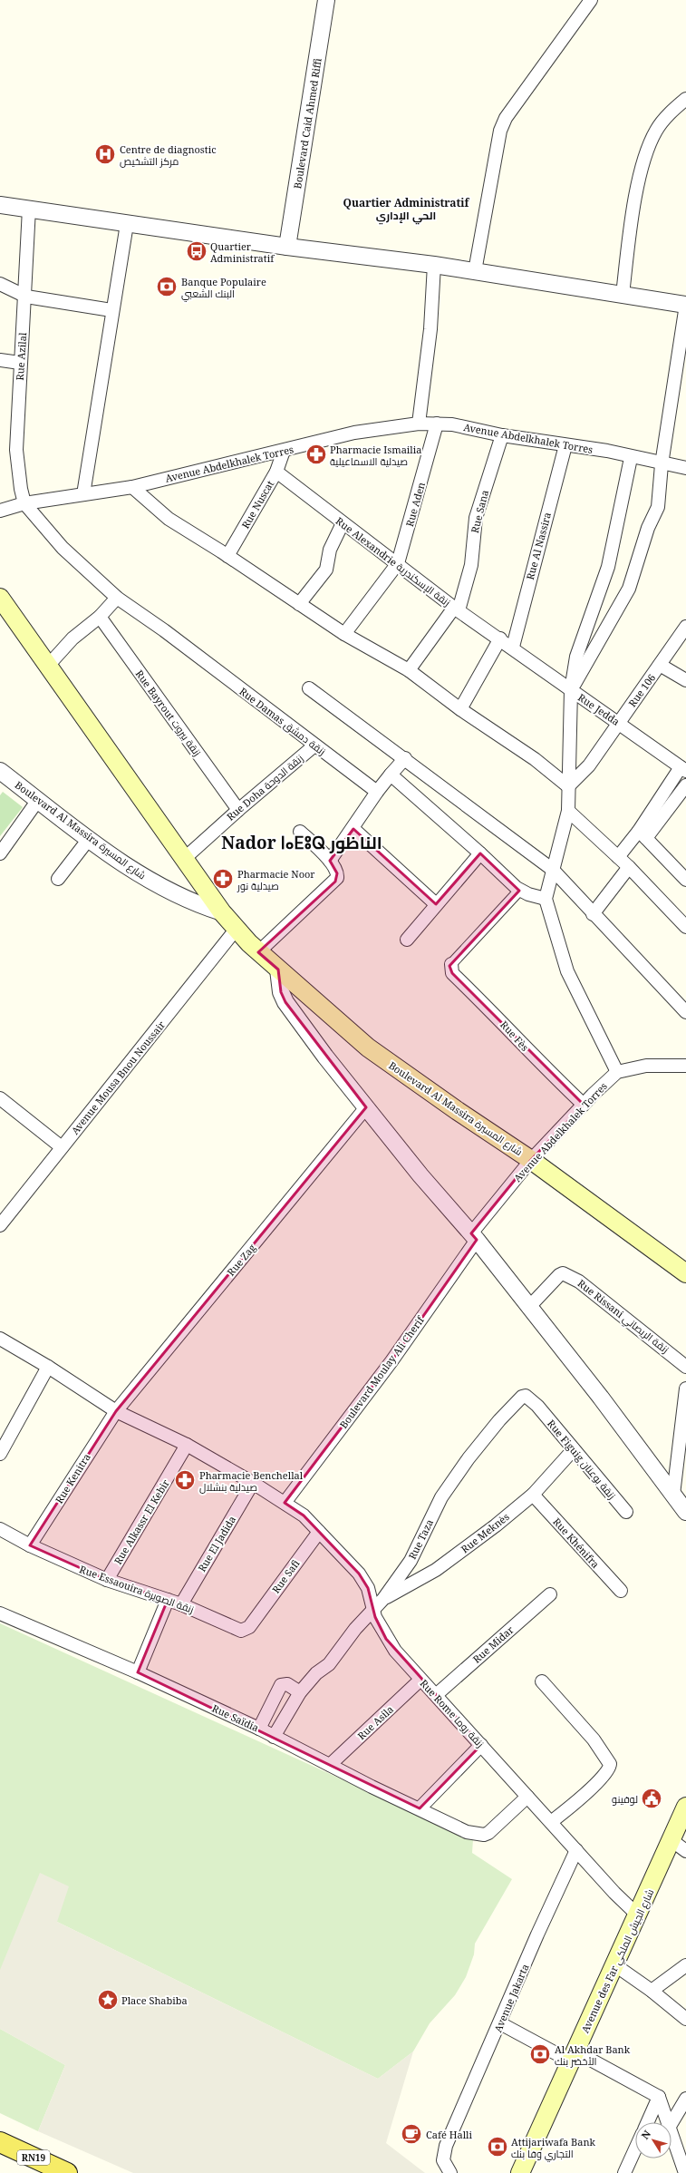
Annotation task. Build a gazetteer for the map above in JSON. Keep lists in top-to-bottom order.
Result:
{
  "streets": {
    "main road": ["Boulevard Al Massira شارع المسيرة", "Avenue des Far شارع الجيش الملكي", "RN19"],
    "street": [
      "Boulevard Caid Ahmed Riffi",
      "Rue Azilal",
      "Avenue Abdelkhalek Torres",
      "Rue Nuscat",
      "Rue Aden",
      "Rue Sana",
      "Rue Al Nassira",
      "Rue Alexandrie زنقة الإسكندرية",
      "Rue 106",
      "Rue Jedda",
      "Rue Bayrout زنقة بيروت",
      "Rue Damas زنقة دمشق",
      "Rue Doha زنقة الدوحة",
      "Rue Fès",
      "Avenue Mousa Bnou Noussair",
      "Rue Zag",
      "Rue Rissani زنقة الريصاني",
      "Boulevard Moulay Ali Cherif",
      "Rue Figuig زنقة بوعنان",
      "Rue Kenitra",
      "Rue Alkassr El Kebir",
      "Rue Meknès",
      "Rue Taza",
      "Rue Khénifra",
      "Rue El Jadida",
      "Rue Safi",
      "Rue Essaouira زنقة الصويرة",
      "Rue Midar",
      "Rue Rome زنقة روما",
      "Rue Saïdia",
      "Rue Asila",
      "Avenue Jakarta"
    ]
  },
  "crossings": [
    ["Rue Azilal", "Avenue Abdelkhalek Torres"],
    ["Rue Azilal", "Rue Damas زنقة دمشق"],
    ["Avenue Abdelkhalek Torres", "Rue Nuscat"],
    ["Avenue Abdelkhalek Torres", "Rue Aden"],
    ["Avenue Abdelkhalek Torres", "Rue Sana"],
    ["Avenue Abdelkhalek Torres", "Rue Al Nassira"],
    ["Avenue Abdelkhalek Torres", "Rue Damas زنقة دمشق"],
    ["Avenue Abdelkhalek Torres", "Boulevard Al Massira شارع المسيرة"],
    ["Avenue Abdelkhalek Torres", "Rue Fès"],
    ["Avenue Abdelkhalek Torres", "Boulevard Moulay Ali Cherif"],
    ["Rue Nuscat", "Rue Alexandrie زنقة الإسكندرية"],
    ["Rue Aden", "Rue Alexandrie زنقة الإسكندرية"],
    ["Rue Sana", "Rue Alexandrie زنقة الإسكندرية"],
    ["Rue Al Nassira", "Rue Alexandrie زنقة الإسكندرية"],
    ["Rue Al Nassira", "Rue Jedda"],
    ["Rue Alexandrie زنقة الإسكندرية", "Rue Jedda"],
    ["Rue 106", "Rue Jedda"],
    ["Rue Bayrout زنقة بيروت", "Rue Doha زنقة الدوحة"],
    ["Rue Damas زنقة دمشق", "Rue Doha زنقة الدوحة"],
    ["Rue Doha زنقة الدوحة", "Boulevard Al Massira شارع المسيرة"],
    ["Boulevard Al Massira شارع المسيرة", "Avenue Mousa Bnou Noussair"],
    ["Rue Zag", "Rue Kenitra"],
    ["Rue Zag", "Rue Rome زنقة روما"],
    ["Boulevard Moulay Ali Cherif", "Rue Rome زنقة روما"],
    ["Rue Figuig زنقة بوعنان", "Rue Meknès"],
    ["Rue Figuig زنقة بوعنان", "Rue Taza"],
    ["Rue Kenitra", "Rue Essaouira زنقة الصويرة"],
    ["Rue Kenitra", "Rue Rome زنقة روما"],
    ["Rue Alkassr El Kebir", "Rue Essaouira زنقة الصويرة"],
    ["Rue Alkassr El Kebir", "Rue Rome زنقة روما"],
    ["Rue Meknès", "Rue Taza"],
    ["Rue Meknès", "Rue Khénifra"],
    ["Rue Taza", "Rue Rome زنقة روما"],
    ["Rue Taza", "Rue Saïdia"],
    ["Rue El Jadida", "Rue Essaouira زنقة الصويرة"],
    ["Rue El Jadida", "Rue Rome زنقة روما"],
    ["Rue Safi", "Rue Essaouira زنقة الصويرة"],
    ["Rue Safi", "Rue Rome زنقة روما"],
    ["Rue Midar", "Rue Rome زنقة روما"],
    ["Rue Rome زنقة روما", "Rue Saïdia"],
    ["Rue Rome زنقة روما", "Rue Asila"],
    ["Rue Rome زنقة روما", "Avenue des Far شارع الجيش الملكي"],
    ["Rue Rome زنقة روما", "Avenue Jakarta"],
    ["Rue Saïdia", "Rue Asila"]
  ],
  "districts": ["Quartier Administratif الحي الإداري", "Nador ⵏⴰⴹⵓⵕ الناظور"],
  "places": {
    "hospital": ["Centre de diagnostic مركز التشخيص"],
    "bus stop": ["Quartier Administratif"],
    "bank": ["Banque Populaire البنك الشعبي", "Al Akhdar Bank الأخضر بنك", "Attijariwafa Bank التجاري وفا بنك"],
    "pharmacy": ["Pharmacie Ismailia صيدلية الاسماعيلية", "Pharmacie Noor صيدلية نور", "Pharmacie Benchellal صيدلية بنشلال"],
    "public building": ["لوفينو"],
    "place": ["Place Shabiba"],
    "cafe": ["Café Halli"]
  },
  "north": "top left"
}
